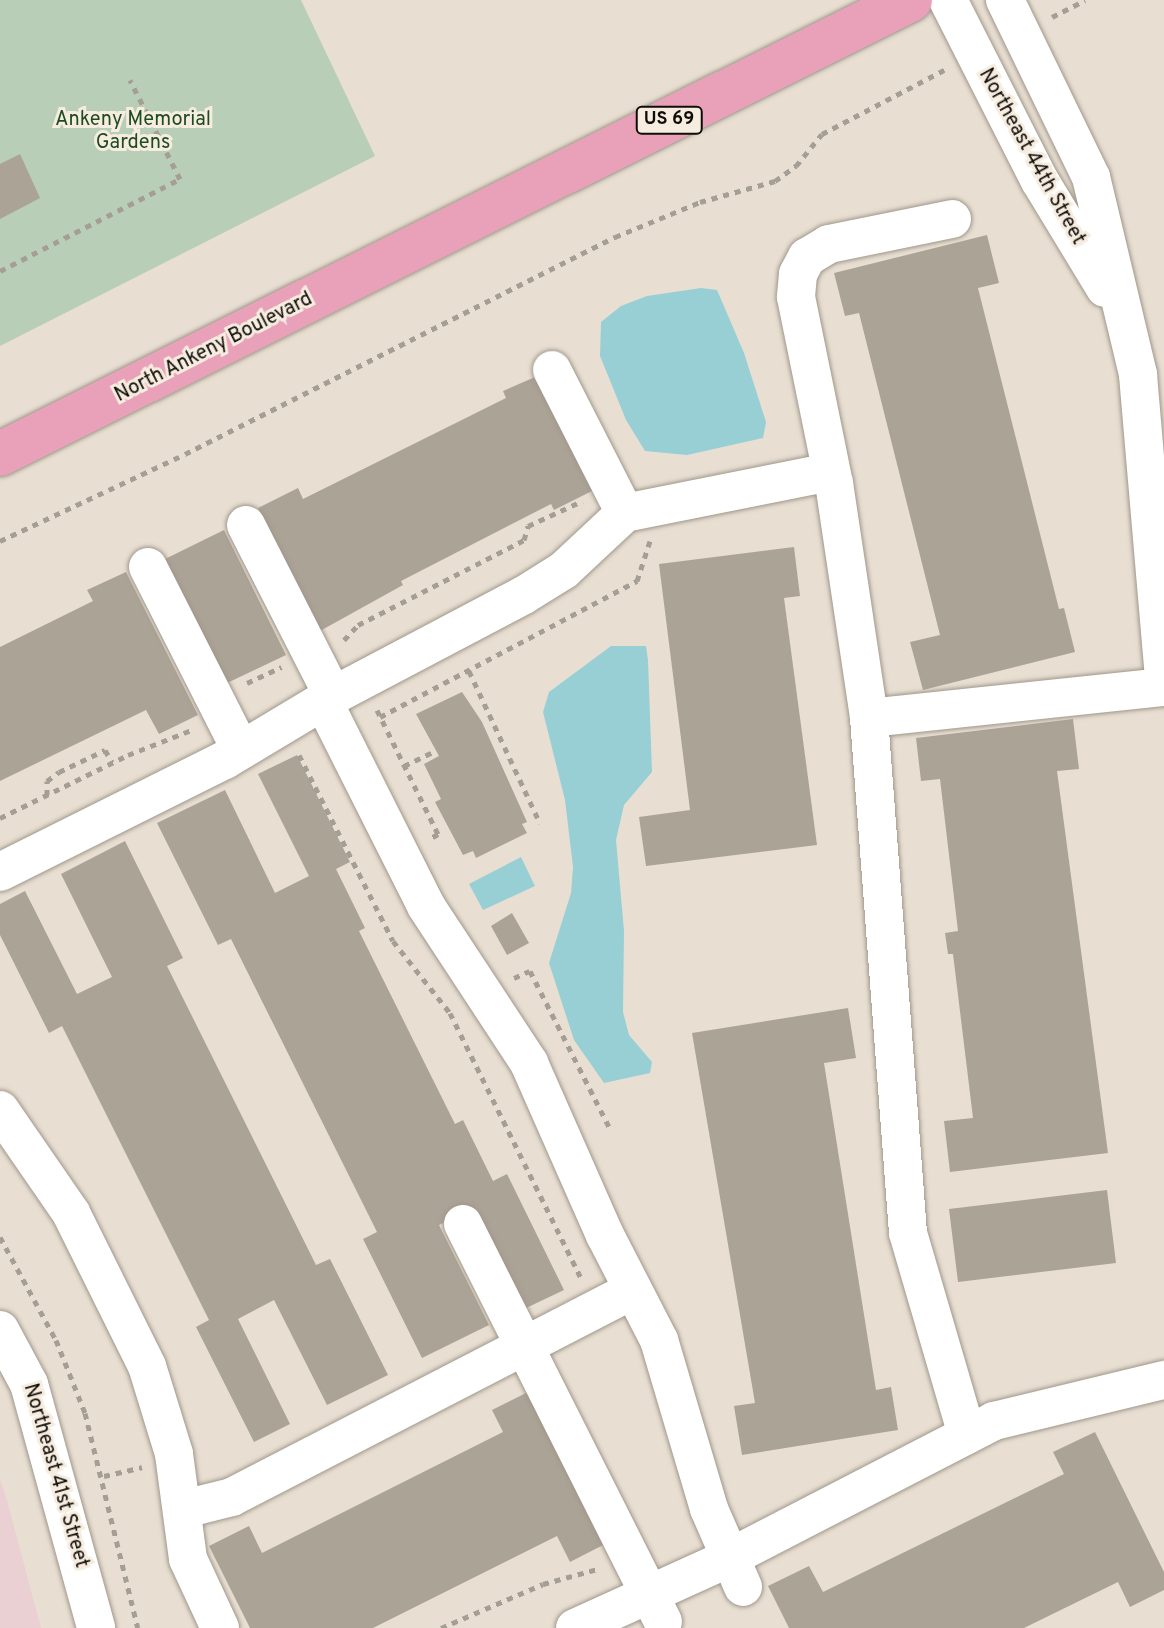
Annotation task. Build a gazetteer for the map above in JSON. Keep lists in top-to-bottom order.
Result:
{
  "streets": {
    "main road": ["US 69", "North Ankeny Boulevard"],
    "street": ["Northeast 44th Street", "Northeast 41st Street"]
  },
  "parks": ["Ankeny Memorial Gardens"]
}
